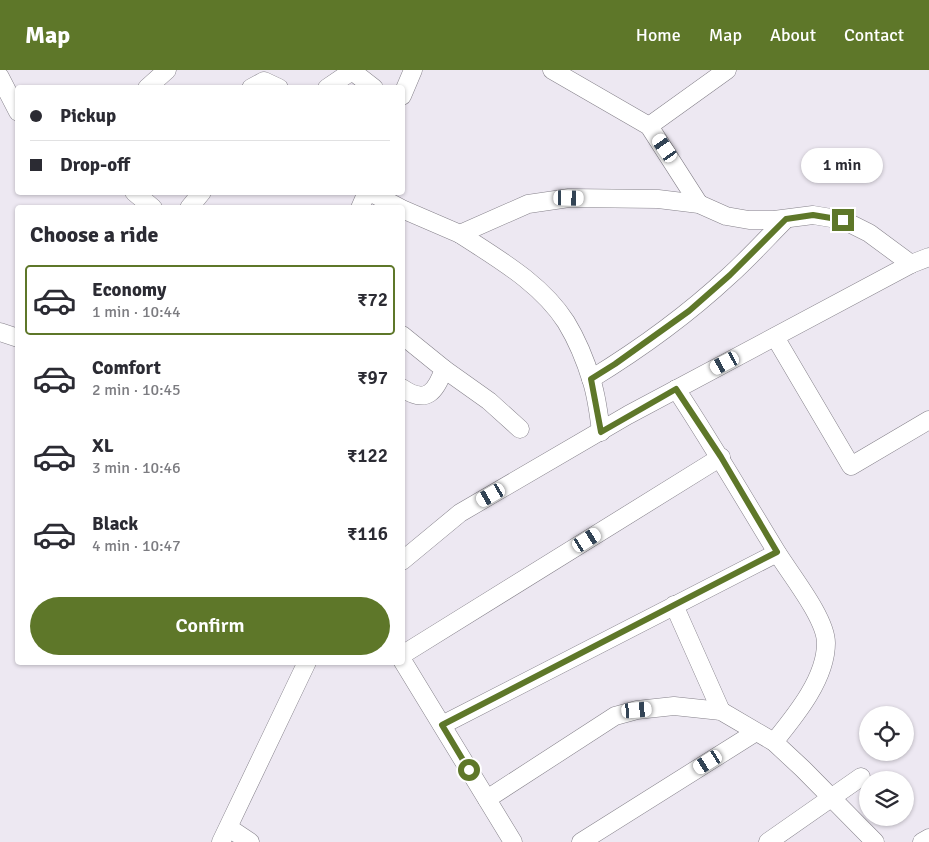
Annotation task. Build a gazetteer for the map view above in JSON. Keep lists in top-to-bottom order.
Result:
{
  "page": {
    "header": "Map",
    "nav": [
      "Home",
      "Map",
      "About",
      "Contact"
    ],
    "banner": ["Pickup", "Drop-off"],
    "bubble": "1 min",
    "heading": "Choose a ride",
    "list": [
      {
        "name": "Economy",
        "note": "1 min · 10:44",
        "value": "₹72"
      },
      {
        "name": "Comfort",
        "note": "2 min · 10:45",
        "value": "₹97"
      },
      {
        "name": "XL",
        "note": "3 min · 10:46",
        "value": "₹122"
      },
      {
        "name": "Black",
        "note": "4 min · 10:47",
        "value": "₹116"
      }
    ],
    "buttons": "Confirm"
  }
}
